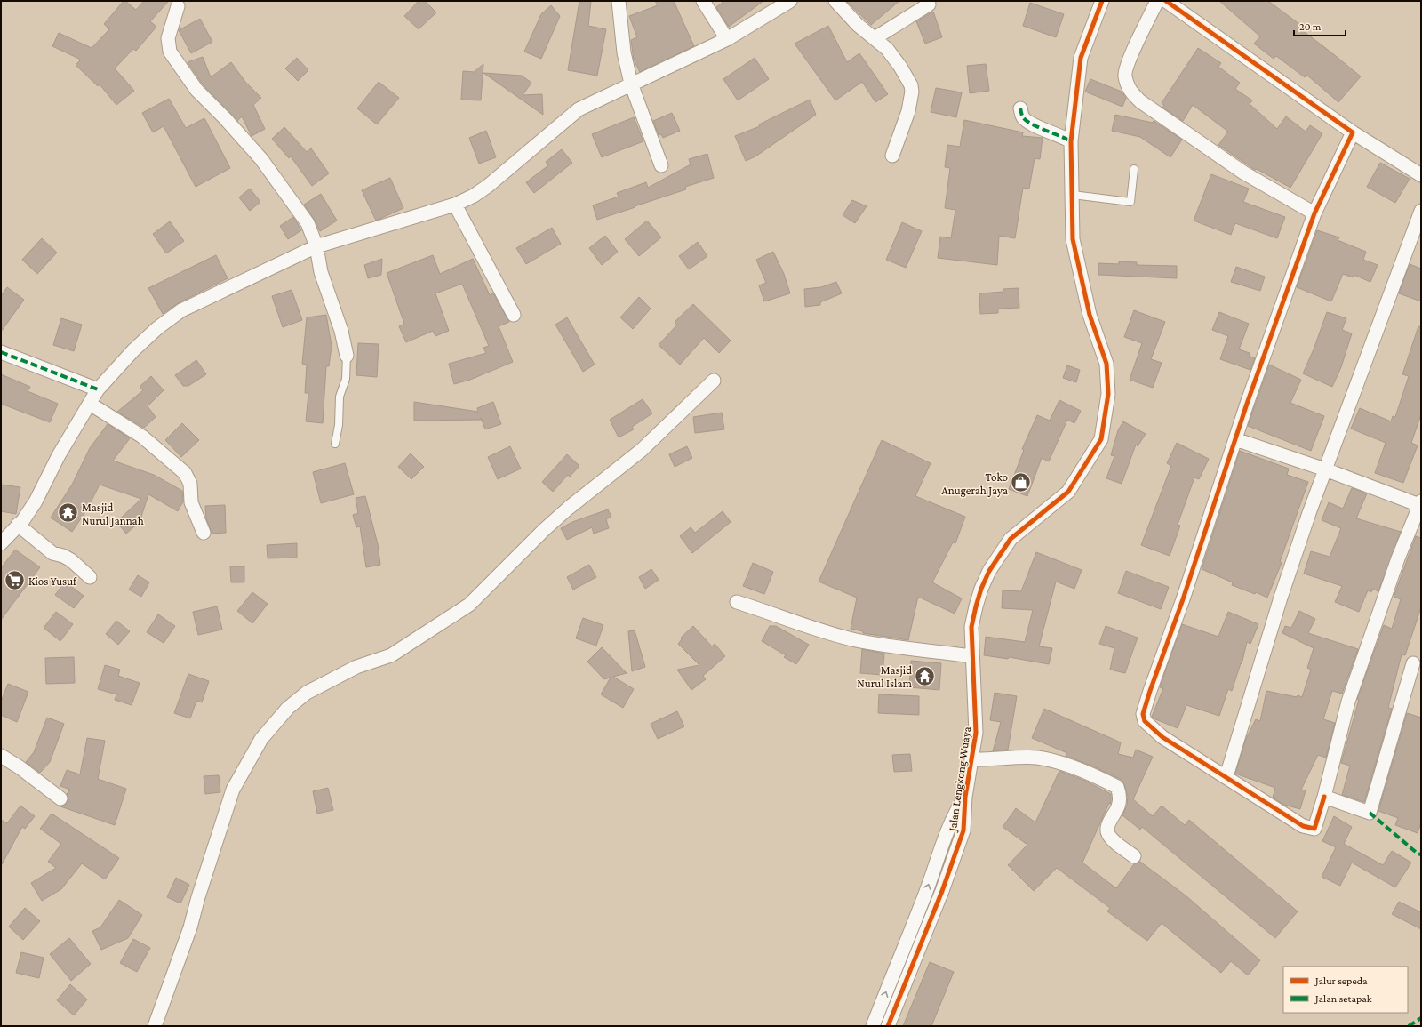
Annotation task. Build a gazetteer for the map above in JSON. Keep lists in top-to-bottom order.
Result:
{
  "streets": {
    "street": ["Jalan Lengkong Wuaya"]
  },
  "places": {
    "shop": ["Toko Anugerah Jaya"],
    "temple": ["Masjid Nurul Jannah", "Masjid Nurul Islam"],
    "supermarket": ["Kios Yusuf"]
  },
  "legend": ["Jalur sepeda", "Jalan setapak"],
  "scale_bar": "20 m"
}
